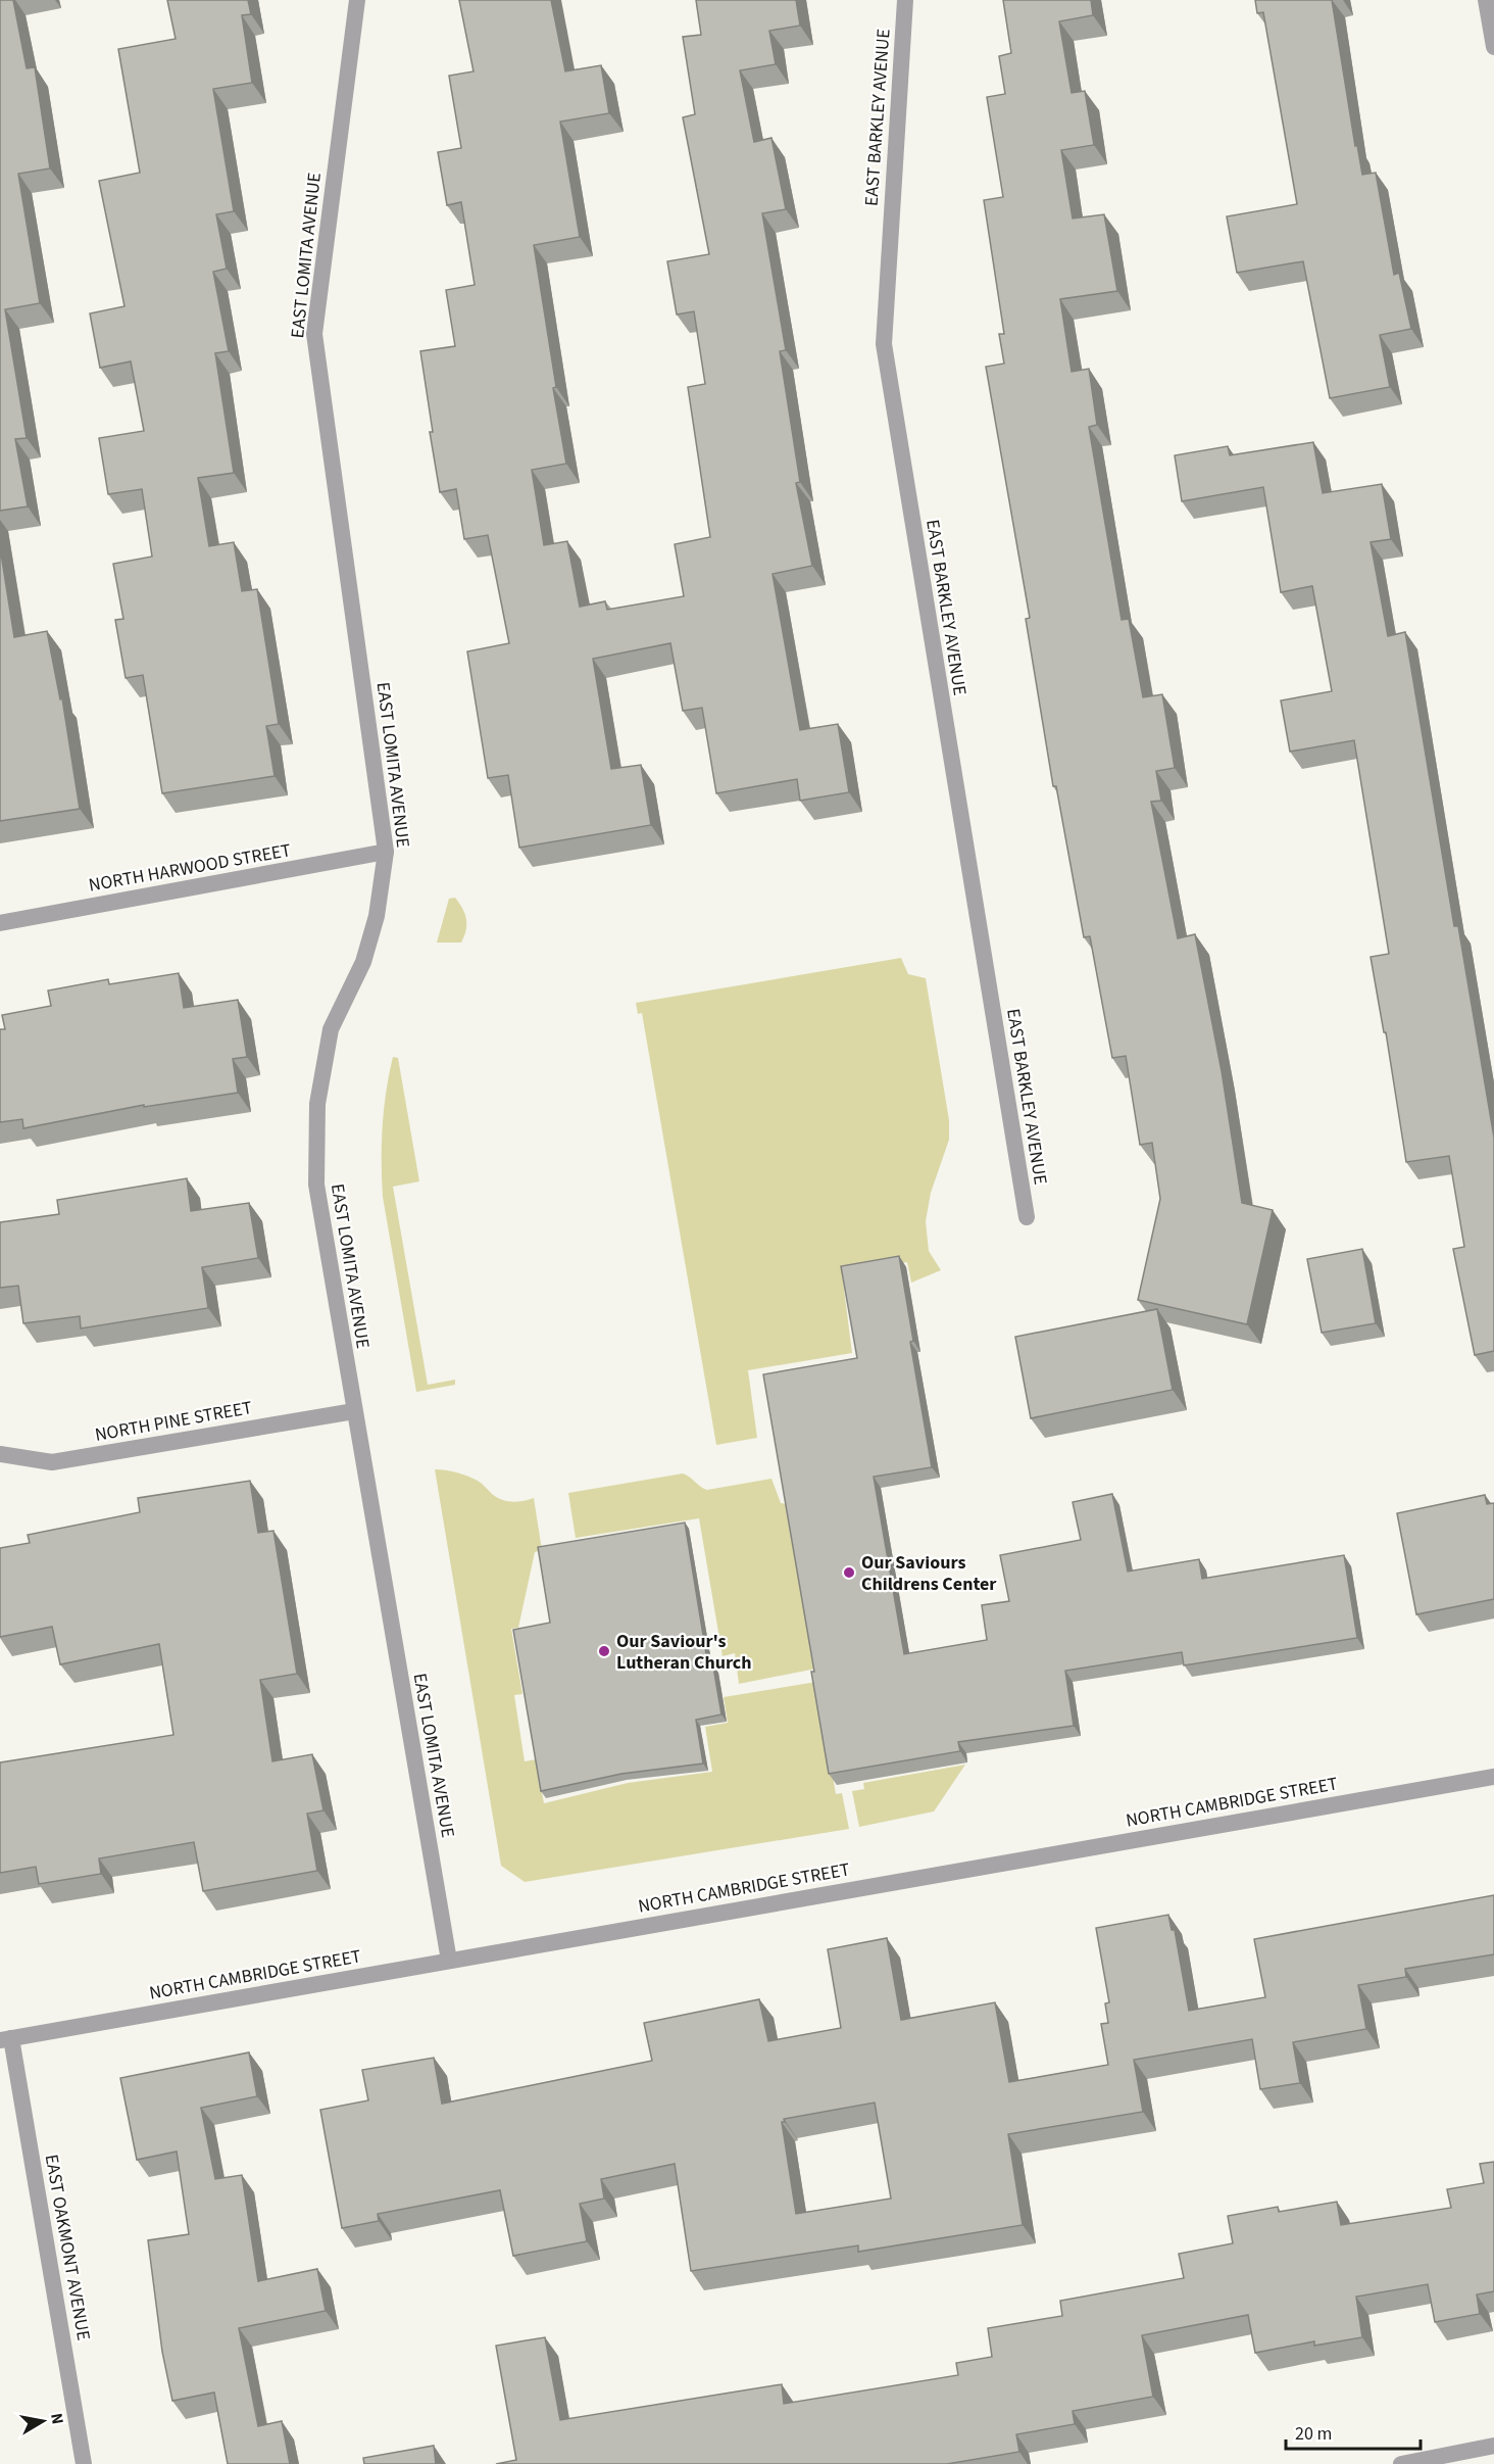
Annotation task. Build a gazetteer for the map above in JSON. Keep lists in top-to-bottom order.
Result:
{
  "streets": {
    "street": [
      "EAST BARKLEY AVENUE",
      "EAST LOMITA AVENUE",
      "NORTH HARWOOD STREET",
      "NORTH PINE STREET",
      "NORTH CAMBRIDGE STREET",
      "EAST OAKMONT AVENUE"
    ]
  },
  "crossings": [
    ["EAST LOMITA AVENUE", "NORTH HARWOOD STREET"],
    ["EAST LOMITA AVENUE", "NORTH PINE STREET"],
    ["EAST LOMITA AVENUE", "NORTH CAMBRIDGE STREET"],
    ["NORTH CAMBRIDGE STREET", "EAST OAKMONT AVENUE"]
  ],
  "places": ["Our Saviours Childrens Center", "Our Saviour's Lutheran Church"],
  "scale_bar": "20 m",
  "north": "right"
}
